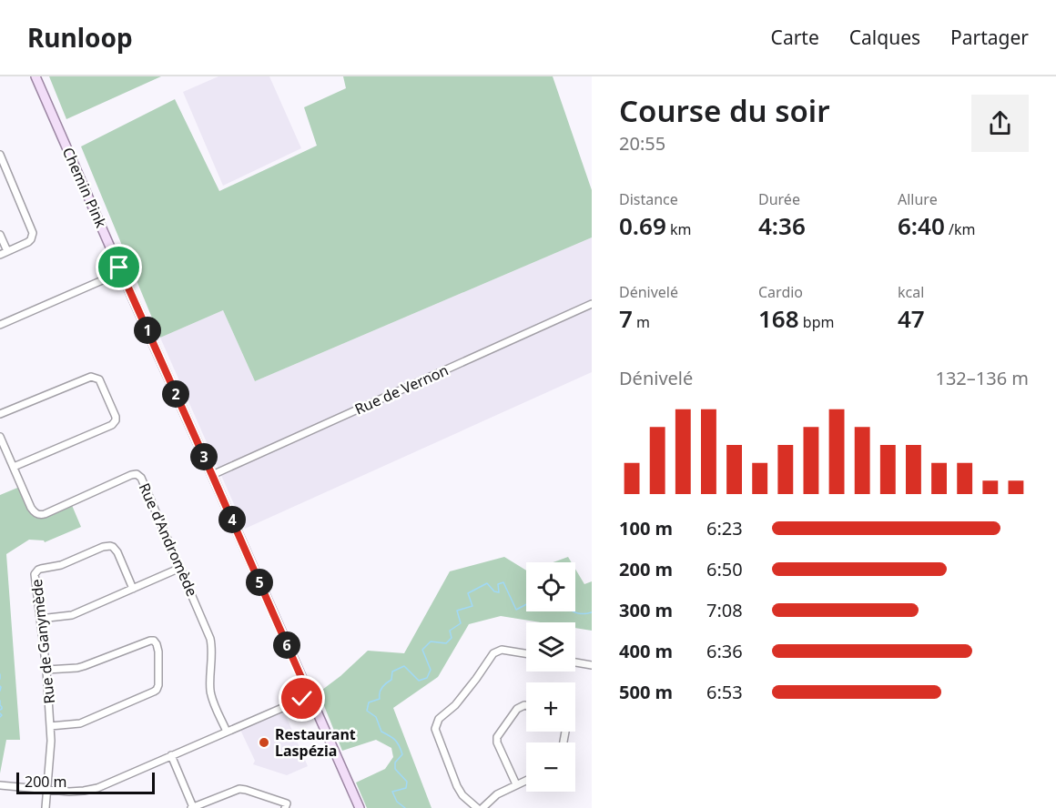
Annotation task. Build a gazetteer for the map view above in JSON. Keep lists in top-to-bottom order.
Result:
{
  "streets": {
    "main road": ["Chemin Pink"],
    "street": ["Rue de Vernon", "Rue d'Andromède", "Rue de Ganymède"]
  },
  "crossings": [
    ["Chemin Pink", "Rue de Vernon"]
  ],
  "places": ["Restaurant Laspézia"],
  "scale_bar": "200 m",
  "page": {
    "header": "Runloop",
    "nav": ["Carte", "Calques", "Partager"],
    "heading": ["Course du soir", "20:55"],
    "stats": [
      ["Distance", "0.69 km"],
      ["Durée", "4:36"],
      ["Allure", "6:40 /km"],
      ["Dénivelé", "7 m"],
      ["Cardio", "168 bpm"],
      ["kcal", "47"]
    ],
    "pins": [
      "1",
      "2",
      "3",
      "4",
      "5",
      "6"
    ],
    "chart": ["Dénivelé", "132–136 m"],
    "list": [
      {
        "name": "100 m",
        "note": "6:23"
      },
      {
        "name": "200 m",
        "note": "6:50"
      },
      {
        "name": "300 m",
        "note": "7:08"
      },
      {
        "name": "400 m",
        "note": "6:36"
      },
      {
        "name": "500 m",
        "note": "6:53"
      }
    ],
    "map_buttons": ["+", "−"],
    "scale": "200 m"
  }
}
